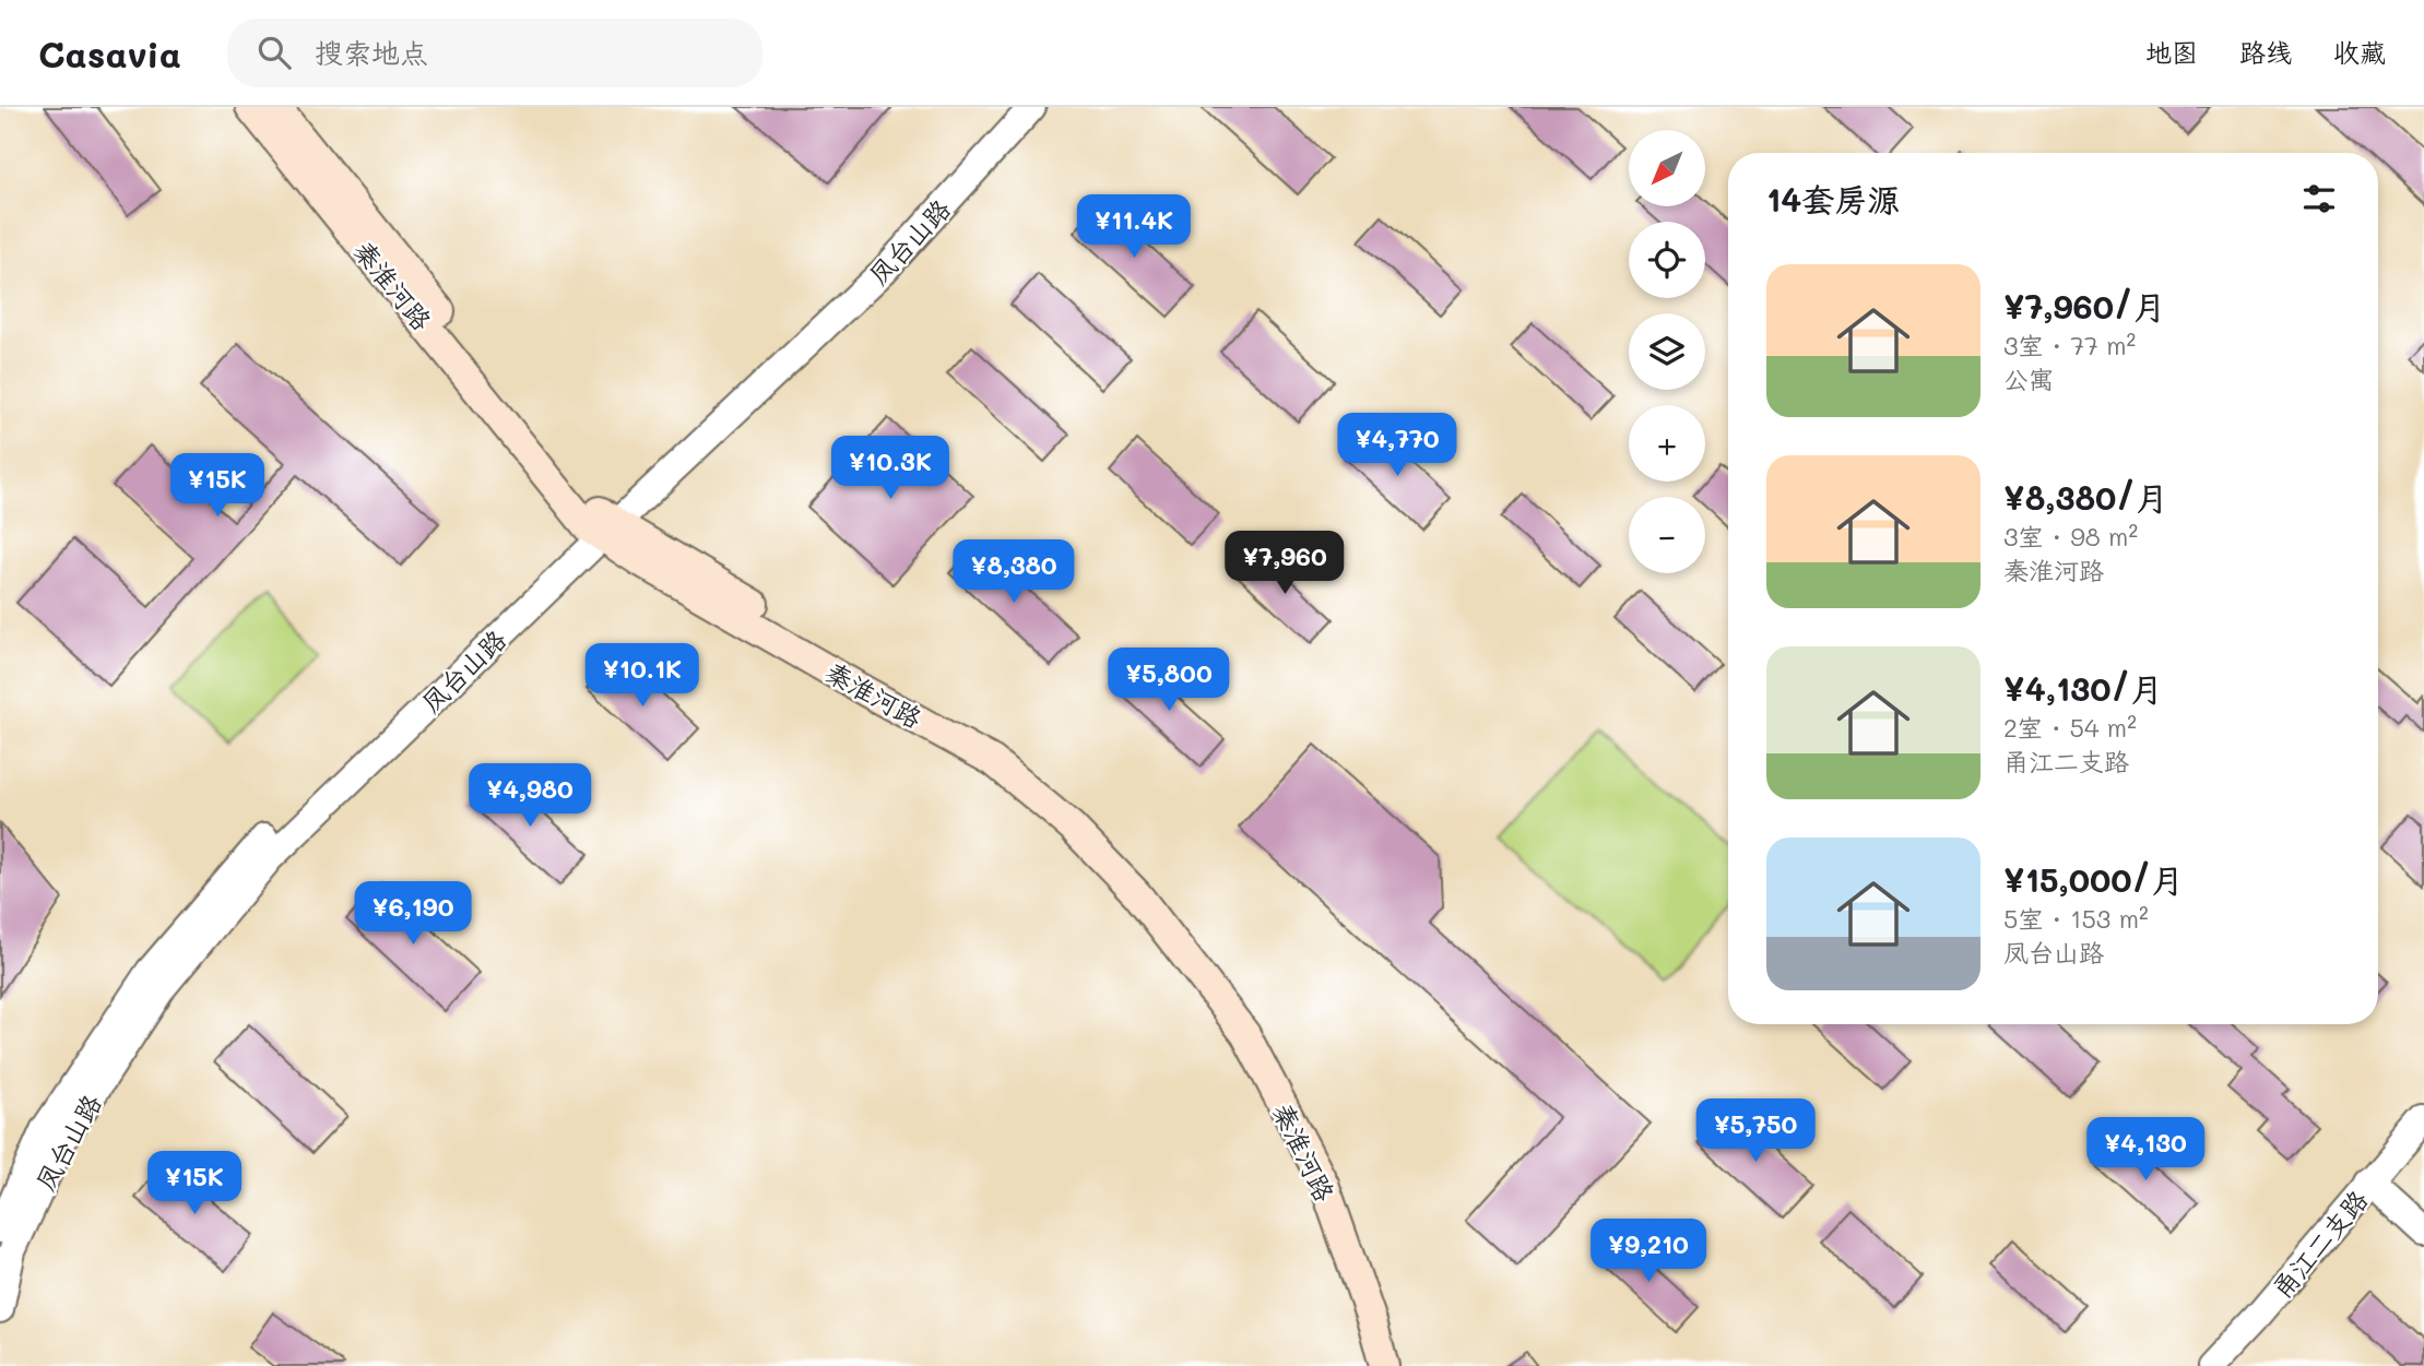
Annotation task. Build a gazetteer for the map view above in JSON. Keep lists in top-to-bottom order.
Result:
{
  "streets": {
    "main road": ["秦淮河路"],
    "street": ["凤台山路", "甬江二支路"]
  },
  "crossings": [
    ["凤台山路", "秦淮河路"]
  ],
  "north": "bottom left",
  "page": {
    "header": "Casavia",
    "search": "搜索地点",
    "nav": ["地图", "路线", "收藏"],
    "map_buttons": ["+", "−"],
    "heading": "14套房源",
    "price": [
      "¥11.4K",
      "¥4,770",
      "¥10.3K",
      "¥15K",
      "¥7,960",
      "¥8,380",
      "¥10.1K",
      "¥5,800",
      "¥4,980",
      "¥6,190",
      "¥5,750",
      "¥4,130",
      "¥15K",
      "¥9,210"
    ],
    "list": [
      {
        "name": "¥7,960/月",
        "note": "3室 · 77 m² · 公寓"
      },
      {
        "name": "¥8,380/月",
        "note": "3室 · 98 m² · 秦淮河路"
      },
      {
        "name": "¥4,130/月",
        "note": "2室 · 54 m² · 甬江二支路"
      },
      {
        "name": "¥15,000/月",
        "note": "5室 · 153 m² · 凤台山路"
      }
    ]
  }
}
